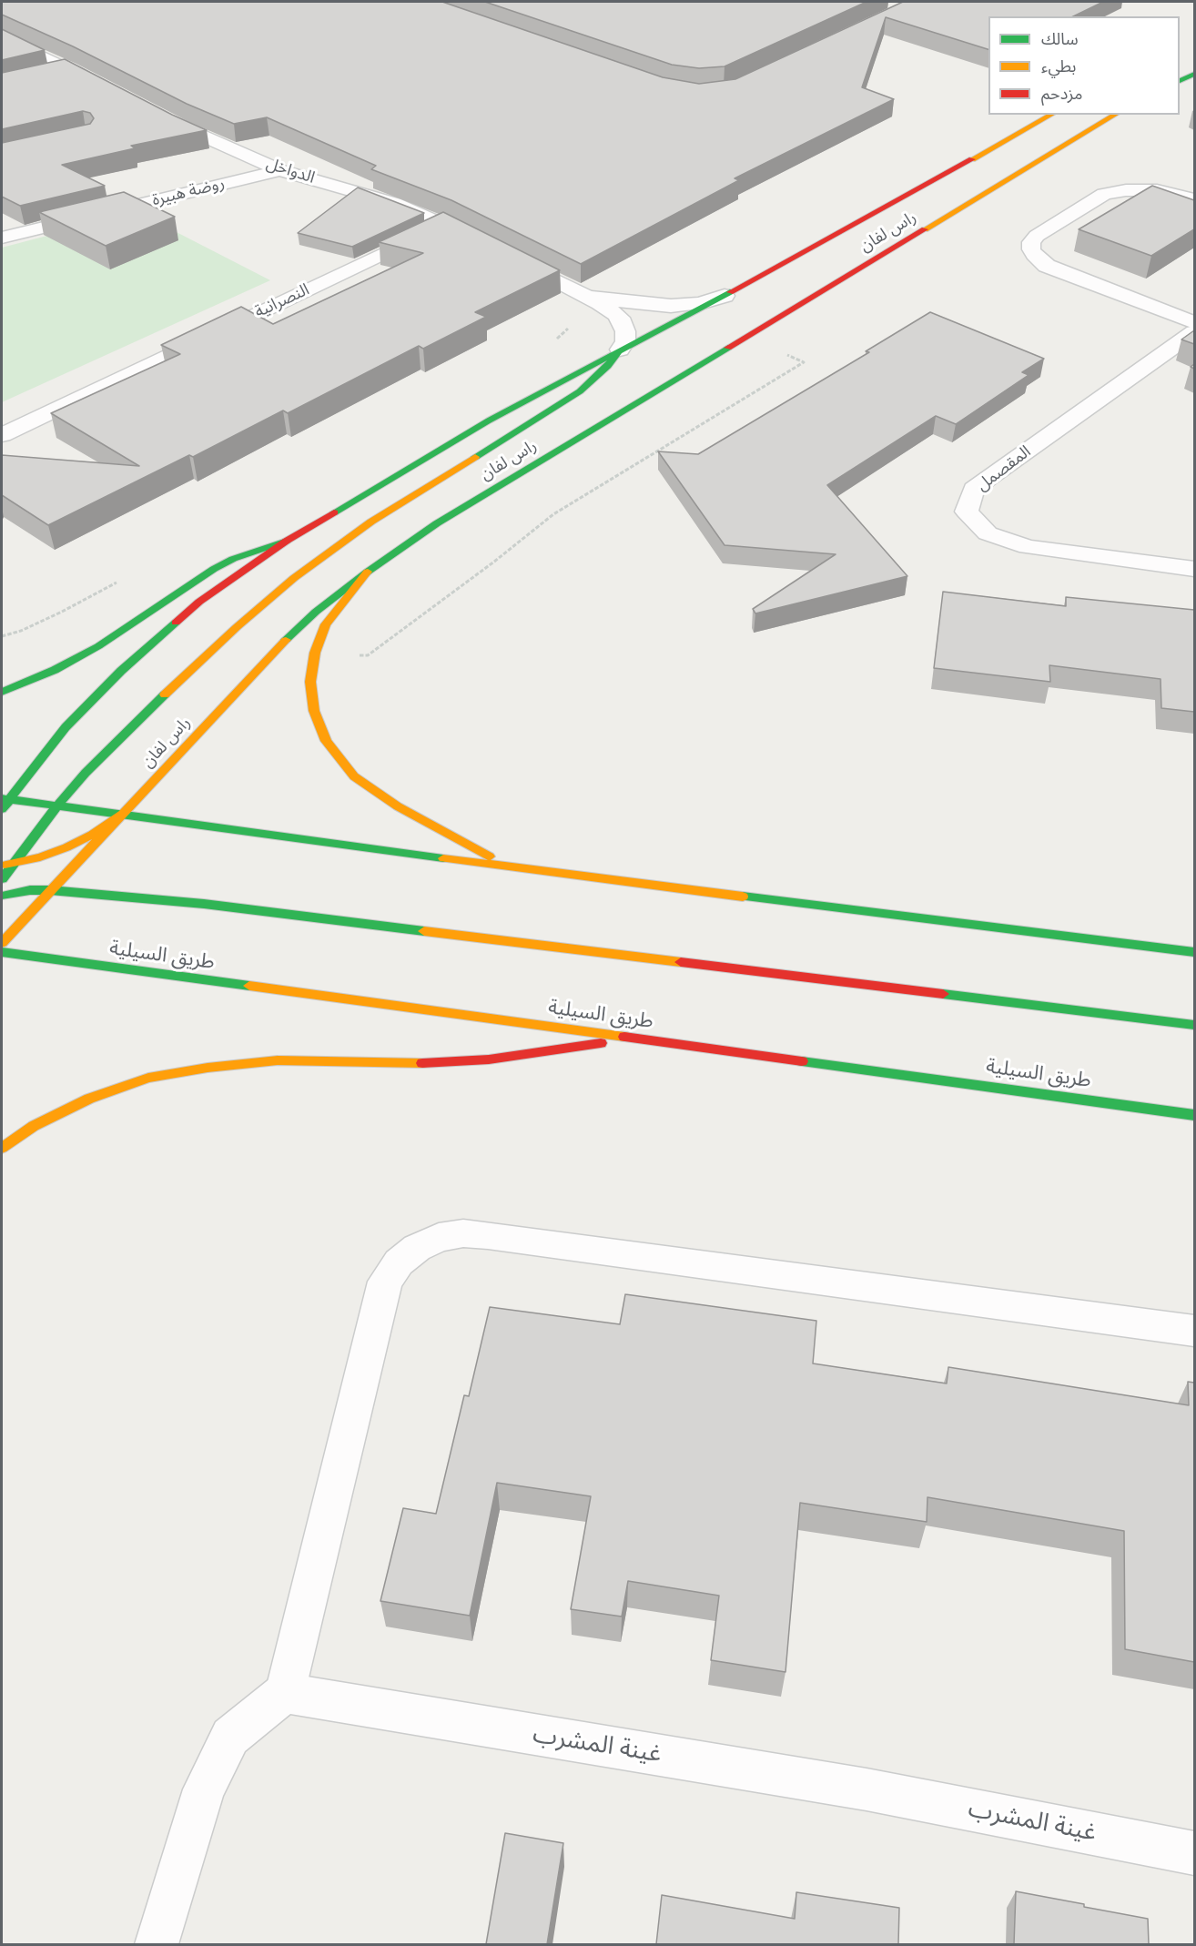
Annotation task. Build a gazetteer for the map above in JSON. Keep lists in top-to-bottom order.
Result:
{
  "streets": {
    "main road": ["راس لفان", "طريق السيلية"],
    "street": [
      "الدواخل",
      "روضة هبيرة",
      "النصرانية",
      "المقصمل",
      "غينة المشرب"
    ]
  },
  "crossings": [
    ["الدواخل", "روضة هبيرة"],
    ["الدواخل", "النصرانية"]
  ],
  "legend": ["سالك", "بطيء", "مزدحم"]
}
